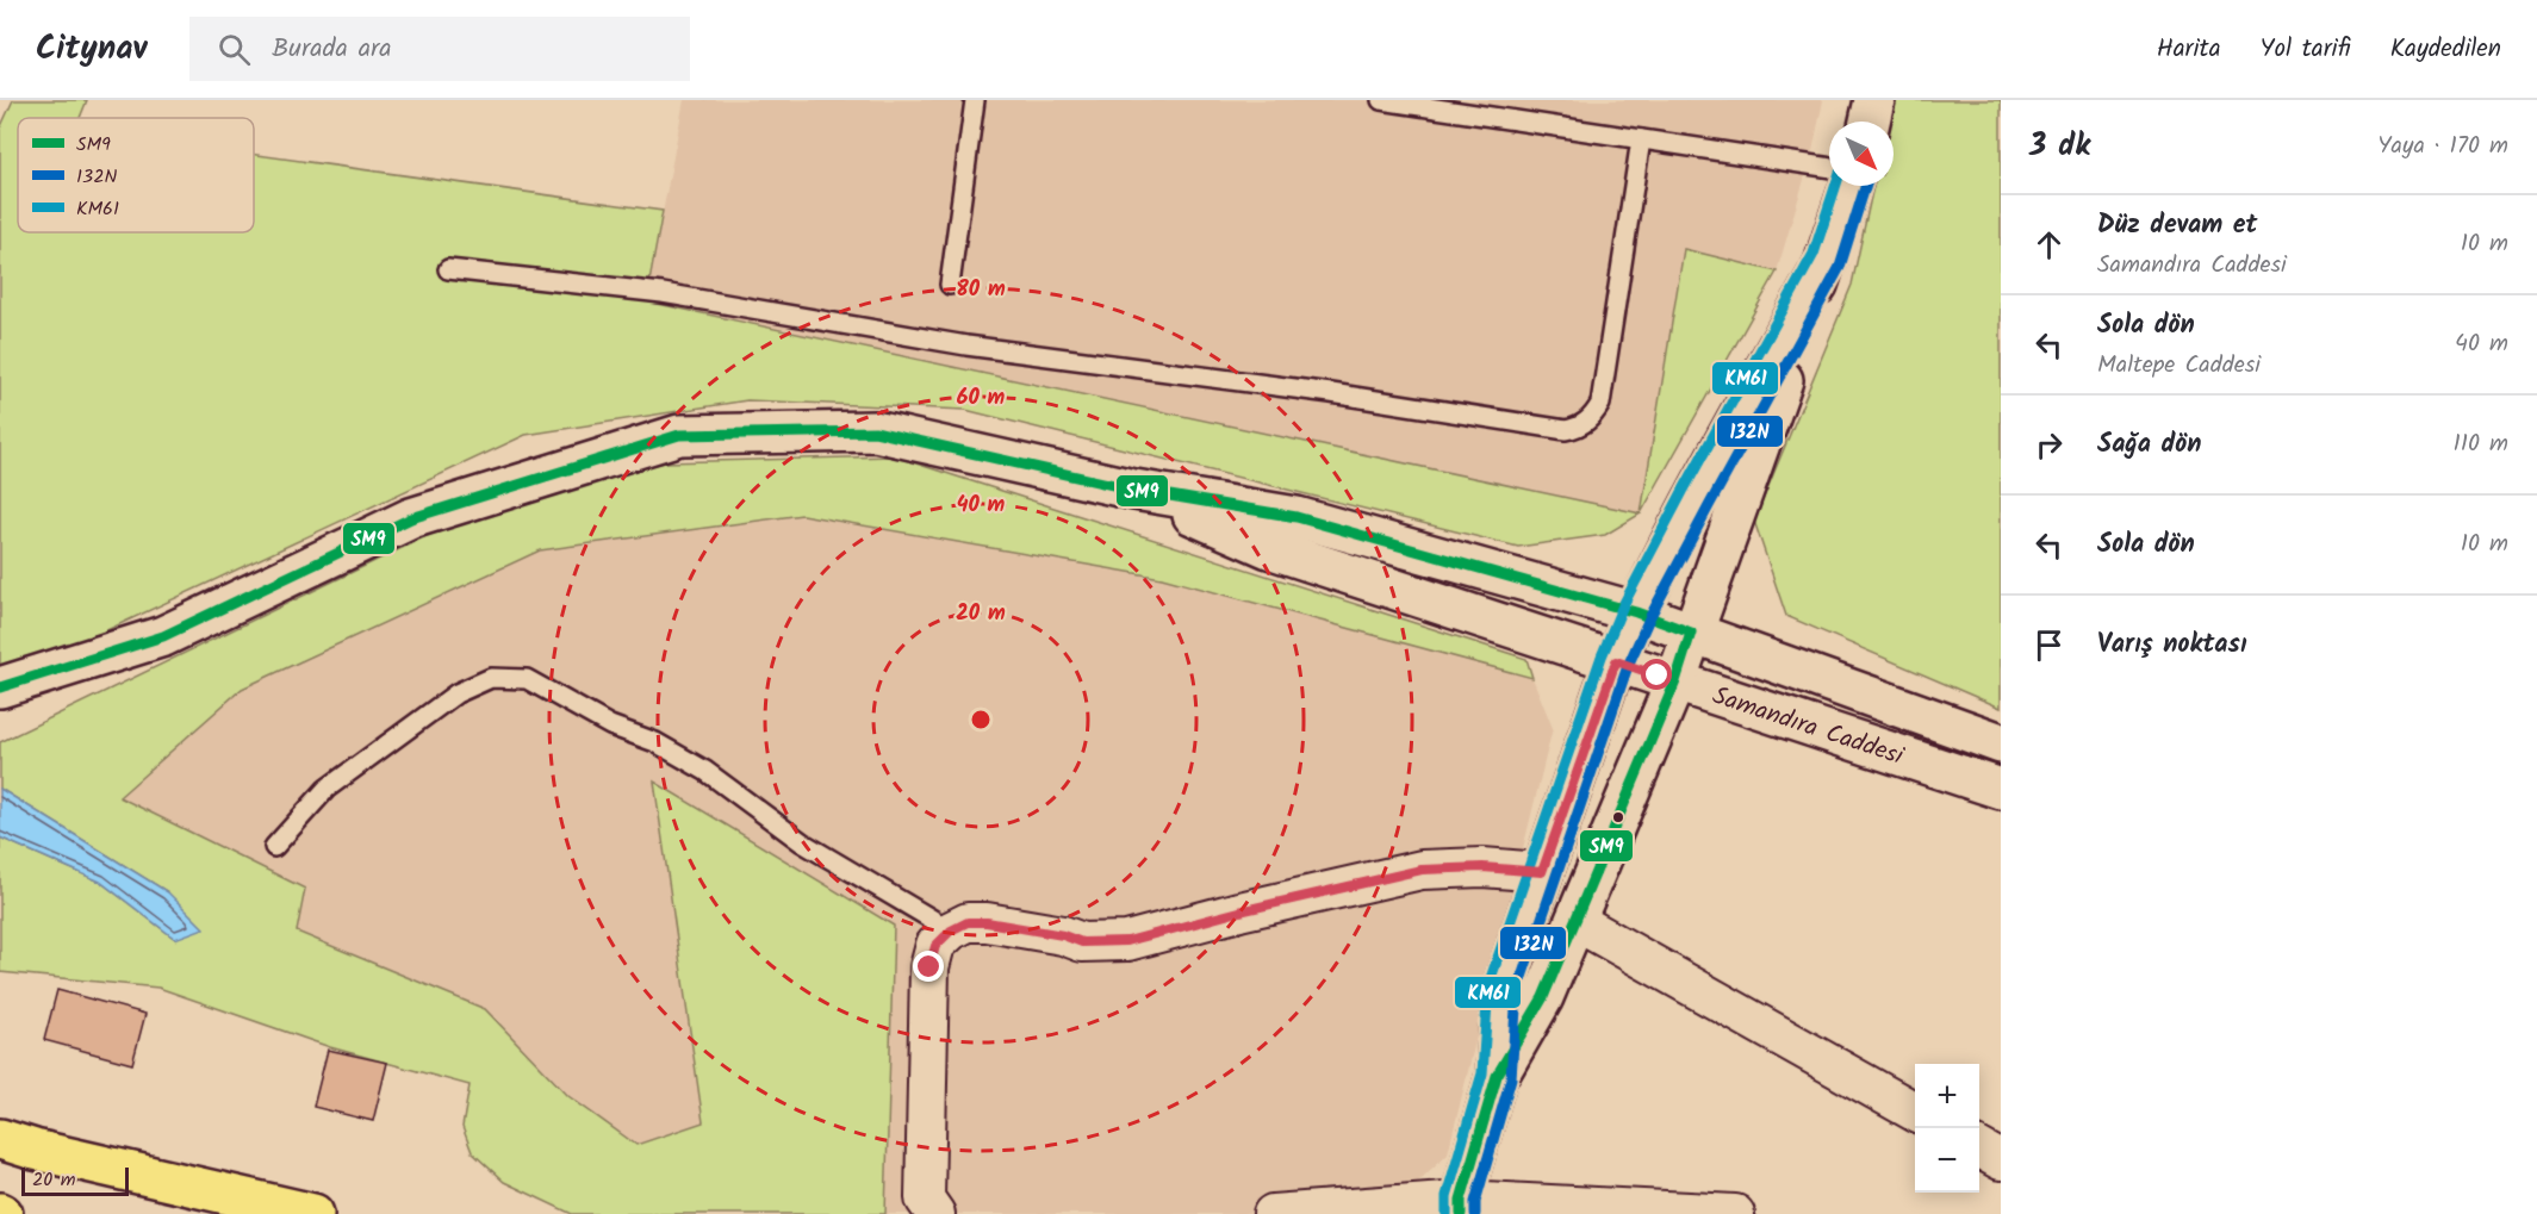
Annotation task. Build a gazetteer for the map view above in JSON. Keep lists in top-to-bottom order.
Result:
{
  "streets": {
    "main road": ["Samandıra Caddesi"]
  },
  "lines": ["transit line 132N", "transit line KM61", "transit line SM9"],
  "legend": ["SM9", "132N", "KM61"],
  "scale_bar": "20 m",
  "north": "bottom right",
  "page": {
    "header": "Citynav",
    "search": "Burada ara",
    "nav": ["Harita", "Yol tarifi", "Kaydedilen"],
    "heading": ["3 dk", "Yaya · 170 m"],
    "list": [
      ["Düz devam et", "Samandıra Caddesi", "10 m"],
      ["Sola dön", "Maltepe Caddesi", "40 m"],
      ["Sağa dön", "110 m"],
      ["Sola dön", "10 m"],
      "Varış noktası"
    ],
    "map_buttons": ["+", "−"],
    "scale": "20 m"
  },
  "rings": [
    "80 m",
    "60 m",
    "40 m",
    "20 m"
  ]
}
